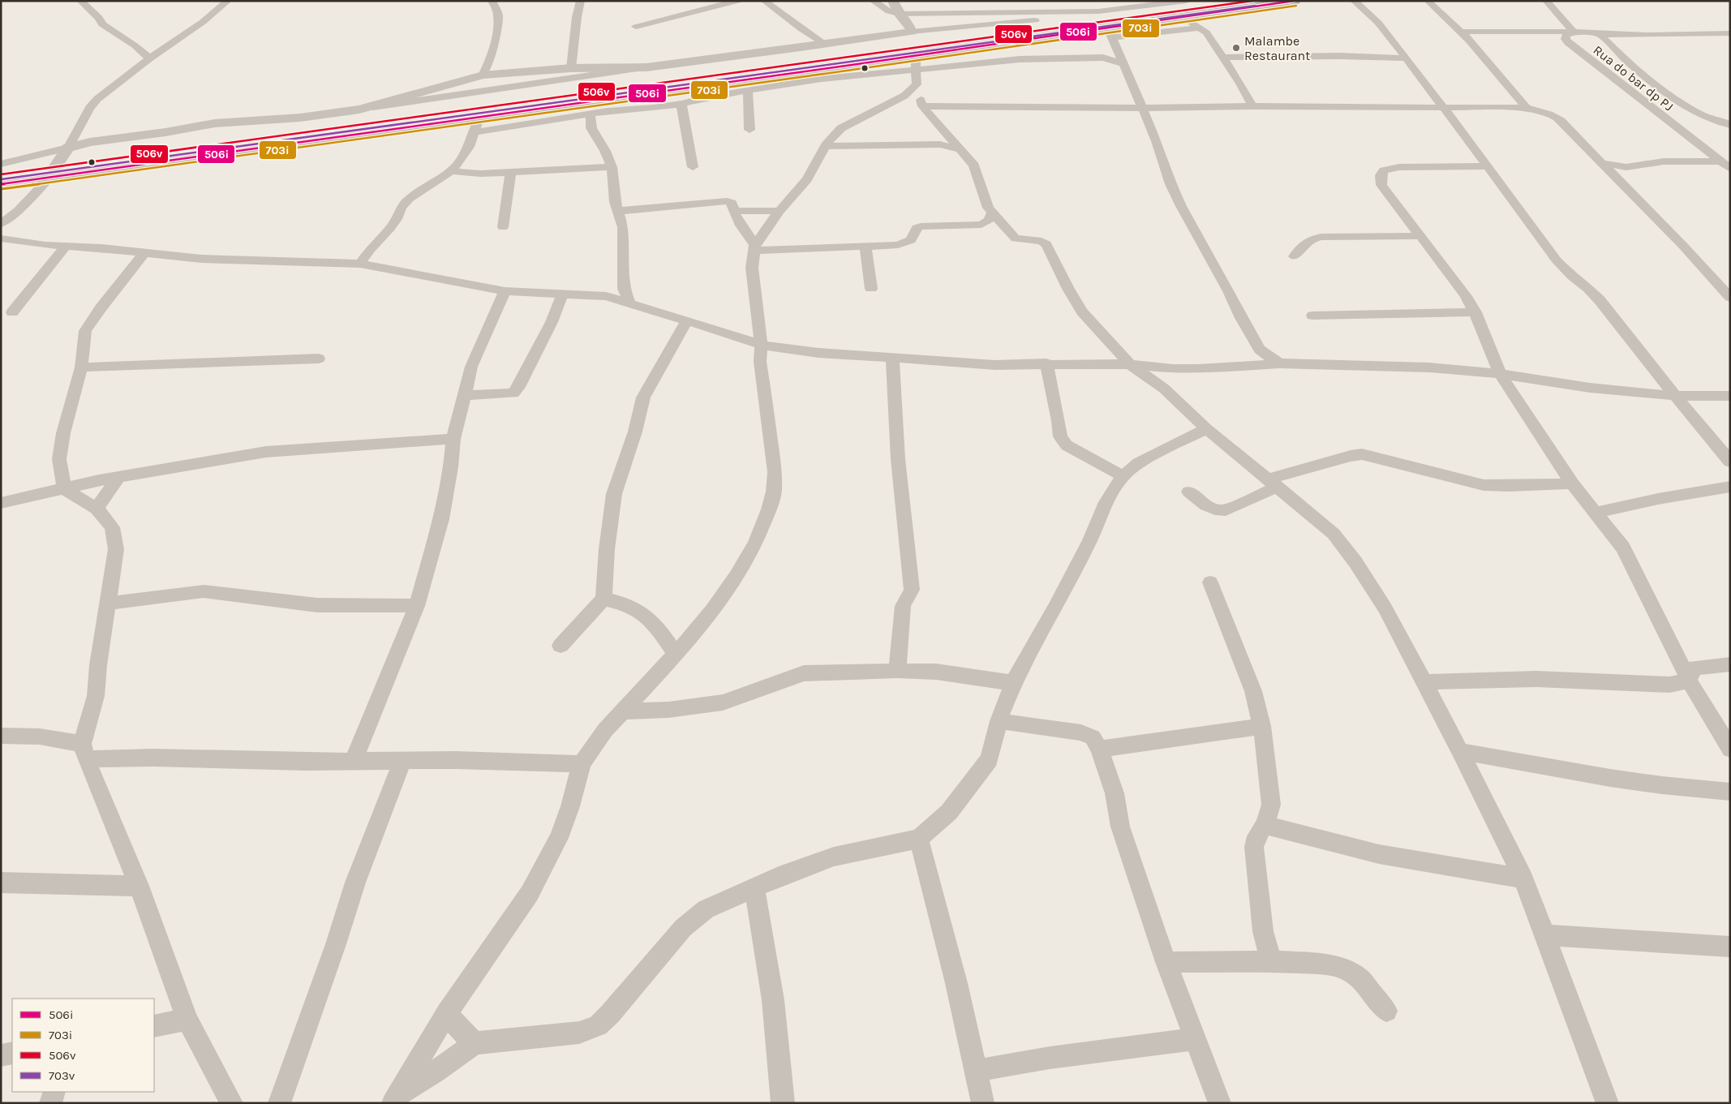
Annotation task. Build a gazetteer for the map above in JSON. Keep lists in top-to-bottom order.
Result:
{
  "streets": {
    "street": ["Rua do bar dp PJ"]
  },
  "places": ["Malambe Restaurant"],
  "lines": [
    "transit line 506i",
    "transit line 506v",
    "transit line 703i",
    "transit line 703v"
  ],
  "legend": [
    "506i",
    "703i",
    "506v",
    "703v"
  ]
}
